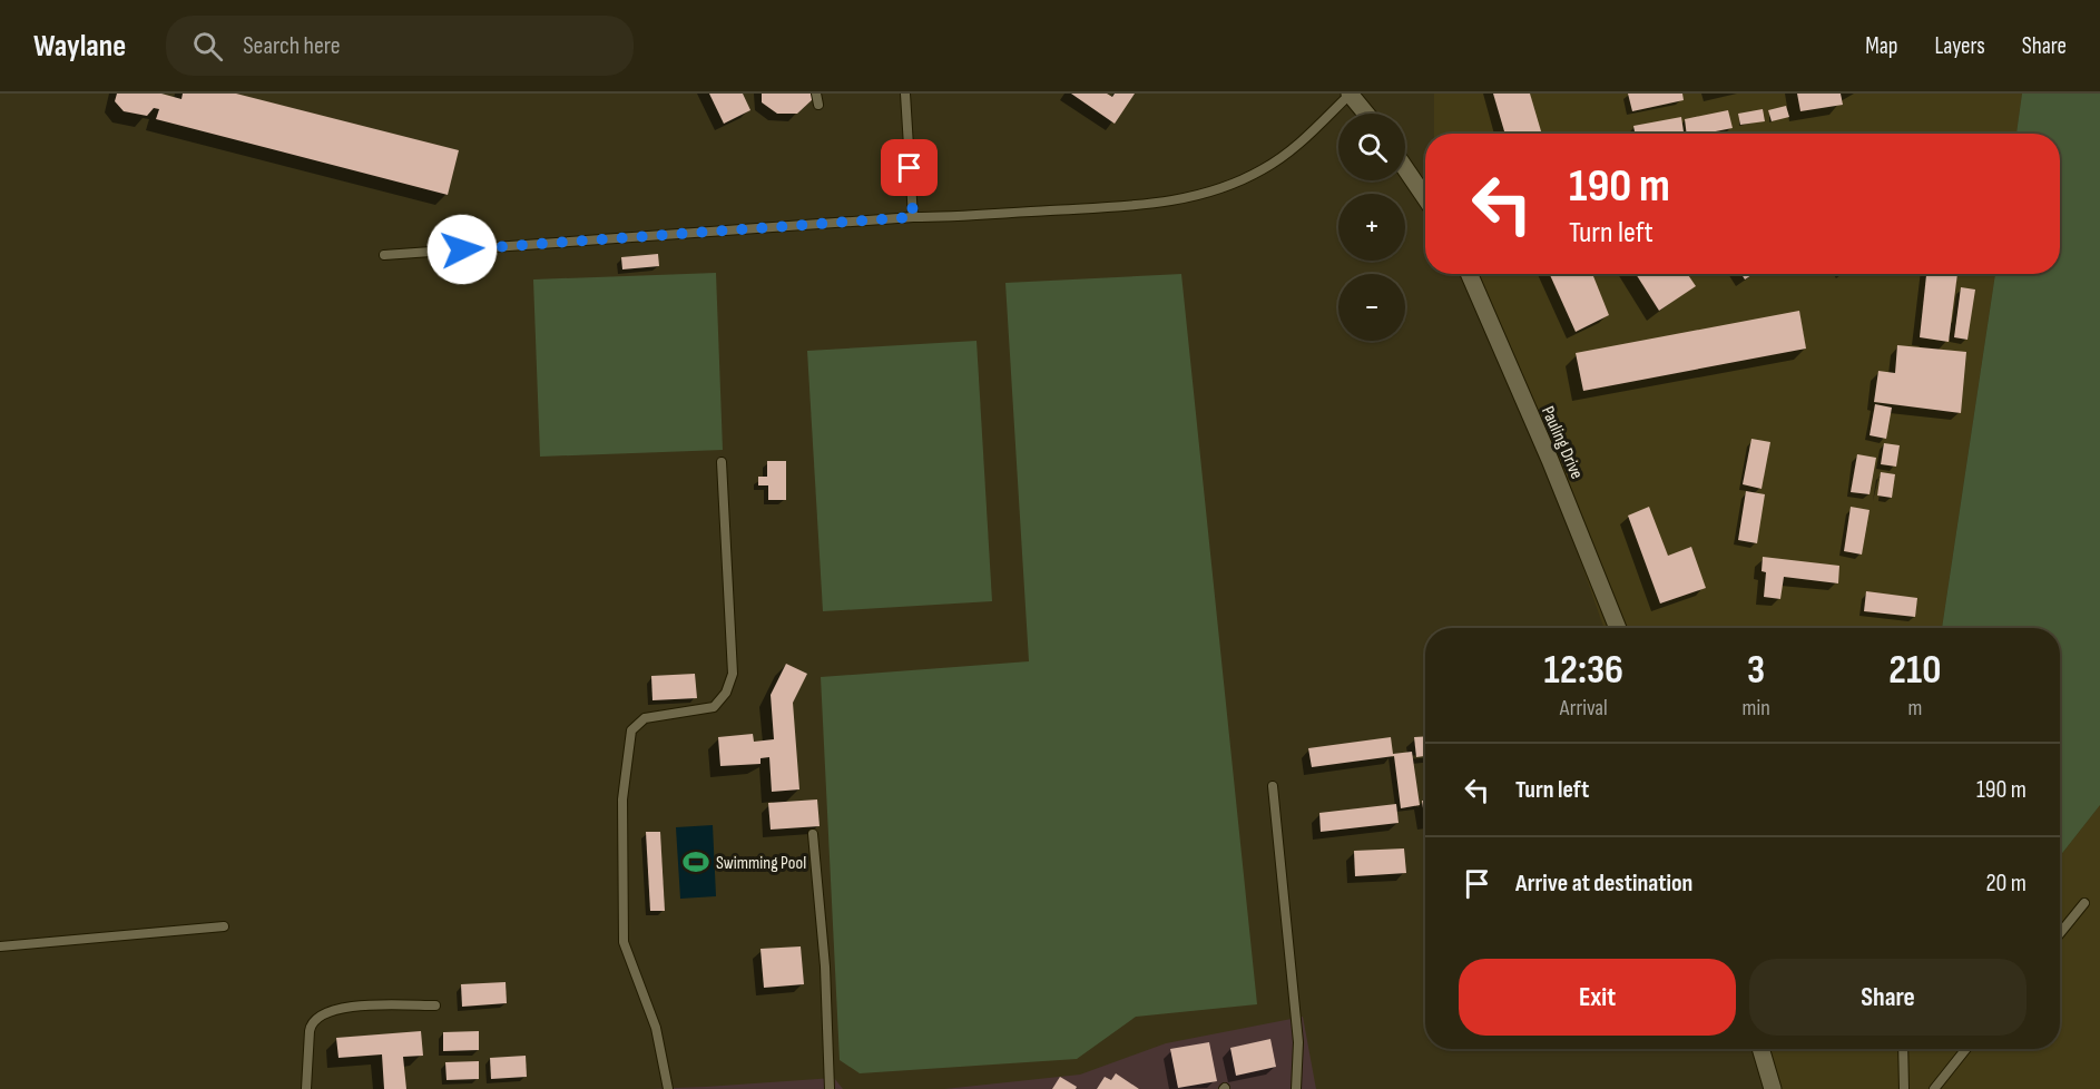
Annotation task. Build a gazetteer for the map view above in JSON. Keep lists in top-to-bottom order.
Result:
{
  "streets": {
    "street": ["Pauling Drive"]
  },
  "places": {
    "sports": ["Swimming Pool"]
  },
  "page": {
    "header": "Waylane",
    "search": "Search here",
    "nav": ["Map", "Layers", "Share"],
    "map_buttons": ["+", "−"],
    "turn": ["190 m", "Turn left"],
    "eta": [
      "12:36",
      "Arrival",
      "3",
      "min",
      "210",
      "m"
    ],
    "list": [
      {
        "name": "Turn left",
        "value": "190 m"
      },
      {
        "name": "Arrive at destination",
        "value": "20 m"
      }
    ],
    "buttons": ["Exit", "Share"]
  }
}
